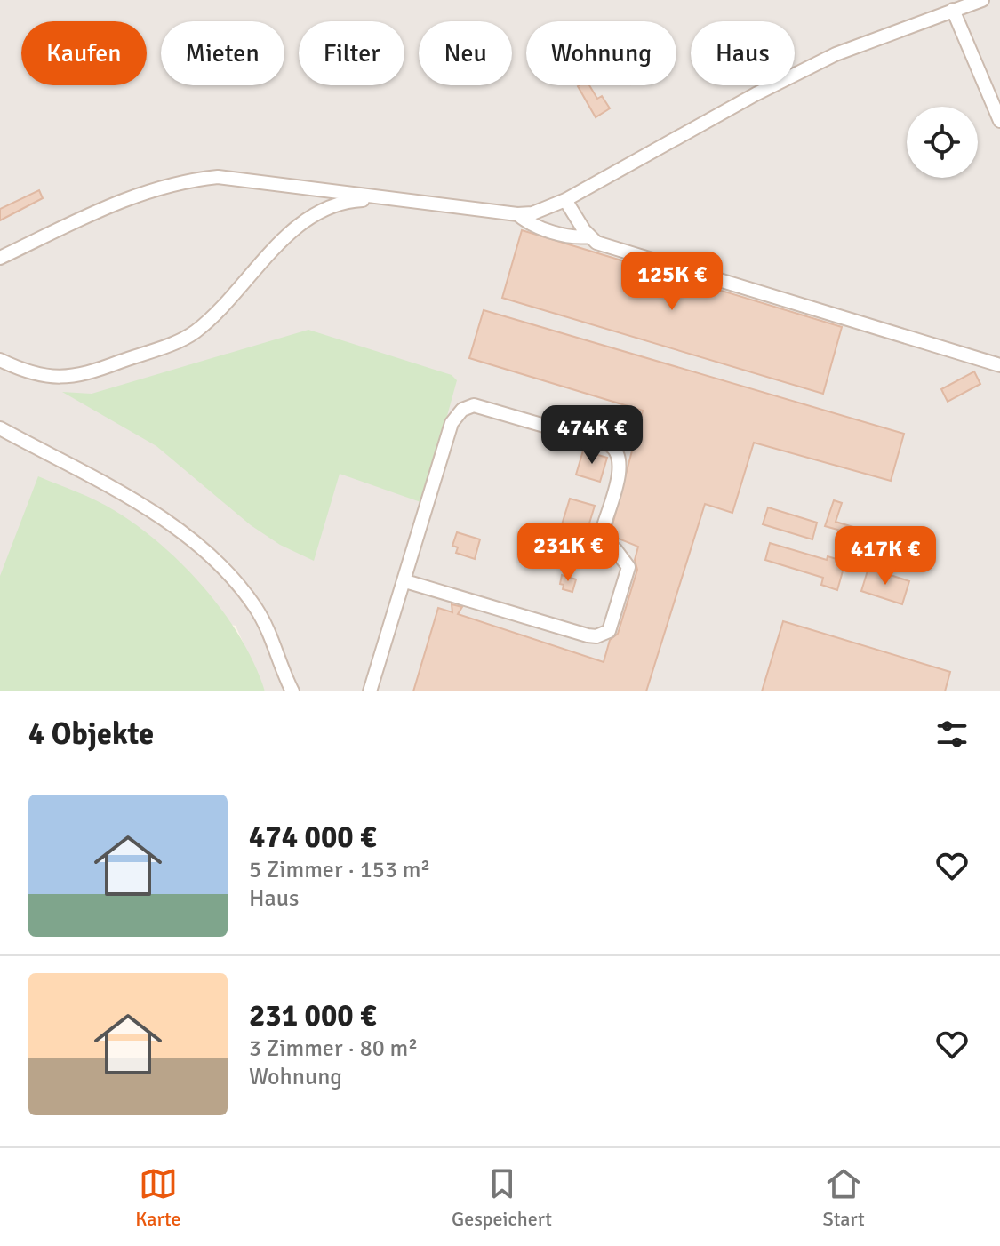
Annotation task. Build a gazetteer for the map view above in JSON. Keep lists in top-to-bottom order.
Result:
{
  "page": {
    "chip": [
      "Kaufen",
      "Mieten",
      "Filter",
      "Neu",
      "Wohnung",
      "Haus"
    ],
    "price": [
      "125K €",
      "474K €",
      "231K €",
      "417K €"
    ],
    "heading": "4 Objekte",
    "list": [
      {
        "name": "474 000 €",
        "note": "5 Zimmer · 153 m² · Haus"
      },
      {
        "name": "231 000 €",
        "note": "3 Zimmer · 80 m² · Wohnung"
      }
    ],
    "tabs": ["Karte", "Gespeichert", "Start"]
  }
}
